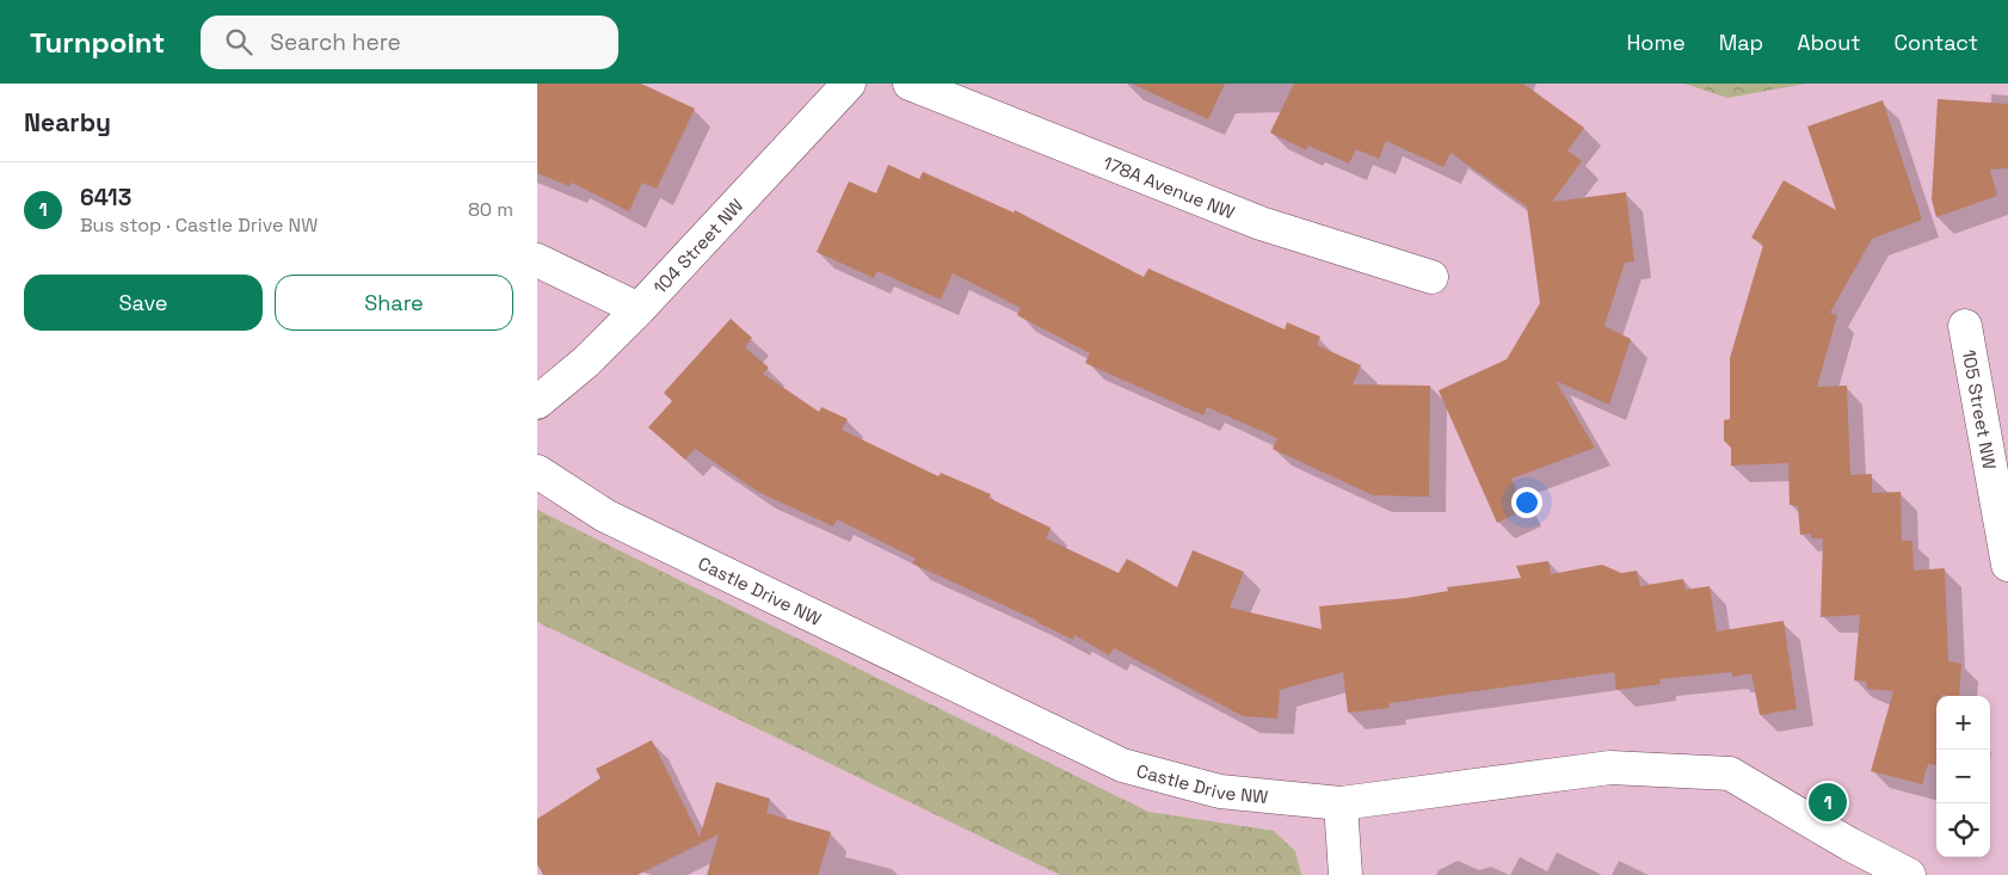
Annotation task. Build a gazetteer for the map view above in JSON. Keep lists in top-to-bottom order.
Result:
{
  "streets": {
    "street": [
      "178A Avenue NW",
      "104 Street NW",
      "105 Street NW",
      "Castle Drive NW"
    ]
  },
  "page": {
    "header": "Turnpoint",
    "search": "Search here",
    "nav": [
      "Home",
      "Map",
      "About",
      "Contact"
    ],
    "heading": "Nearby",
    "list": [
      {
        "mark": "1",
        "name": "6413",
        "note": "Bus stop · Castle Drive NW",
        "value": "80 m"
      }
    ],
    "buttons": ["Save", "Share"],
    "map_buttons": ["+", "−"],
    "pins": "1"
  }
}
